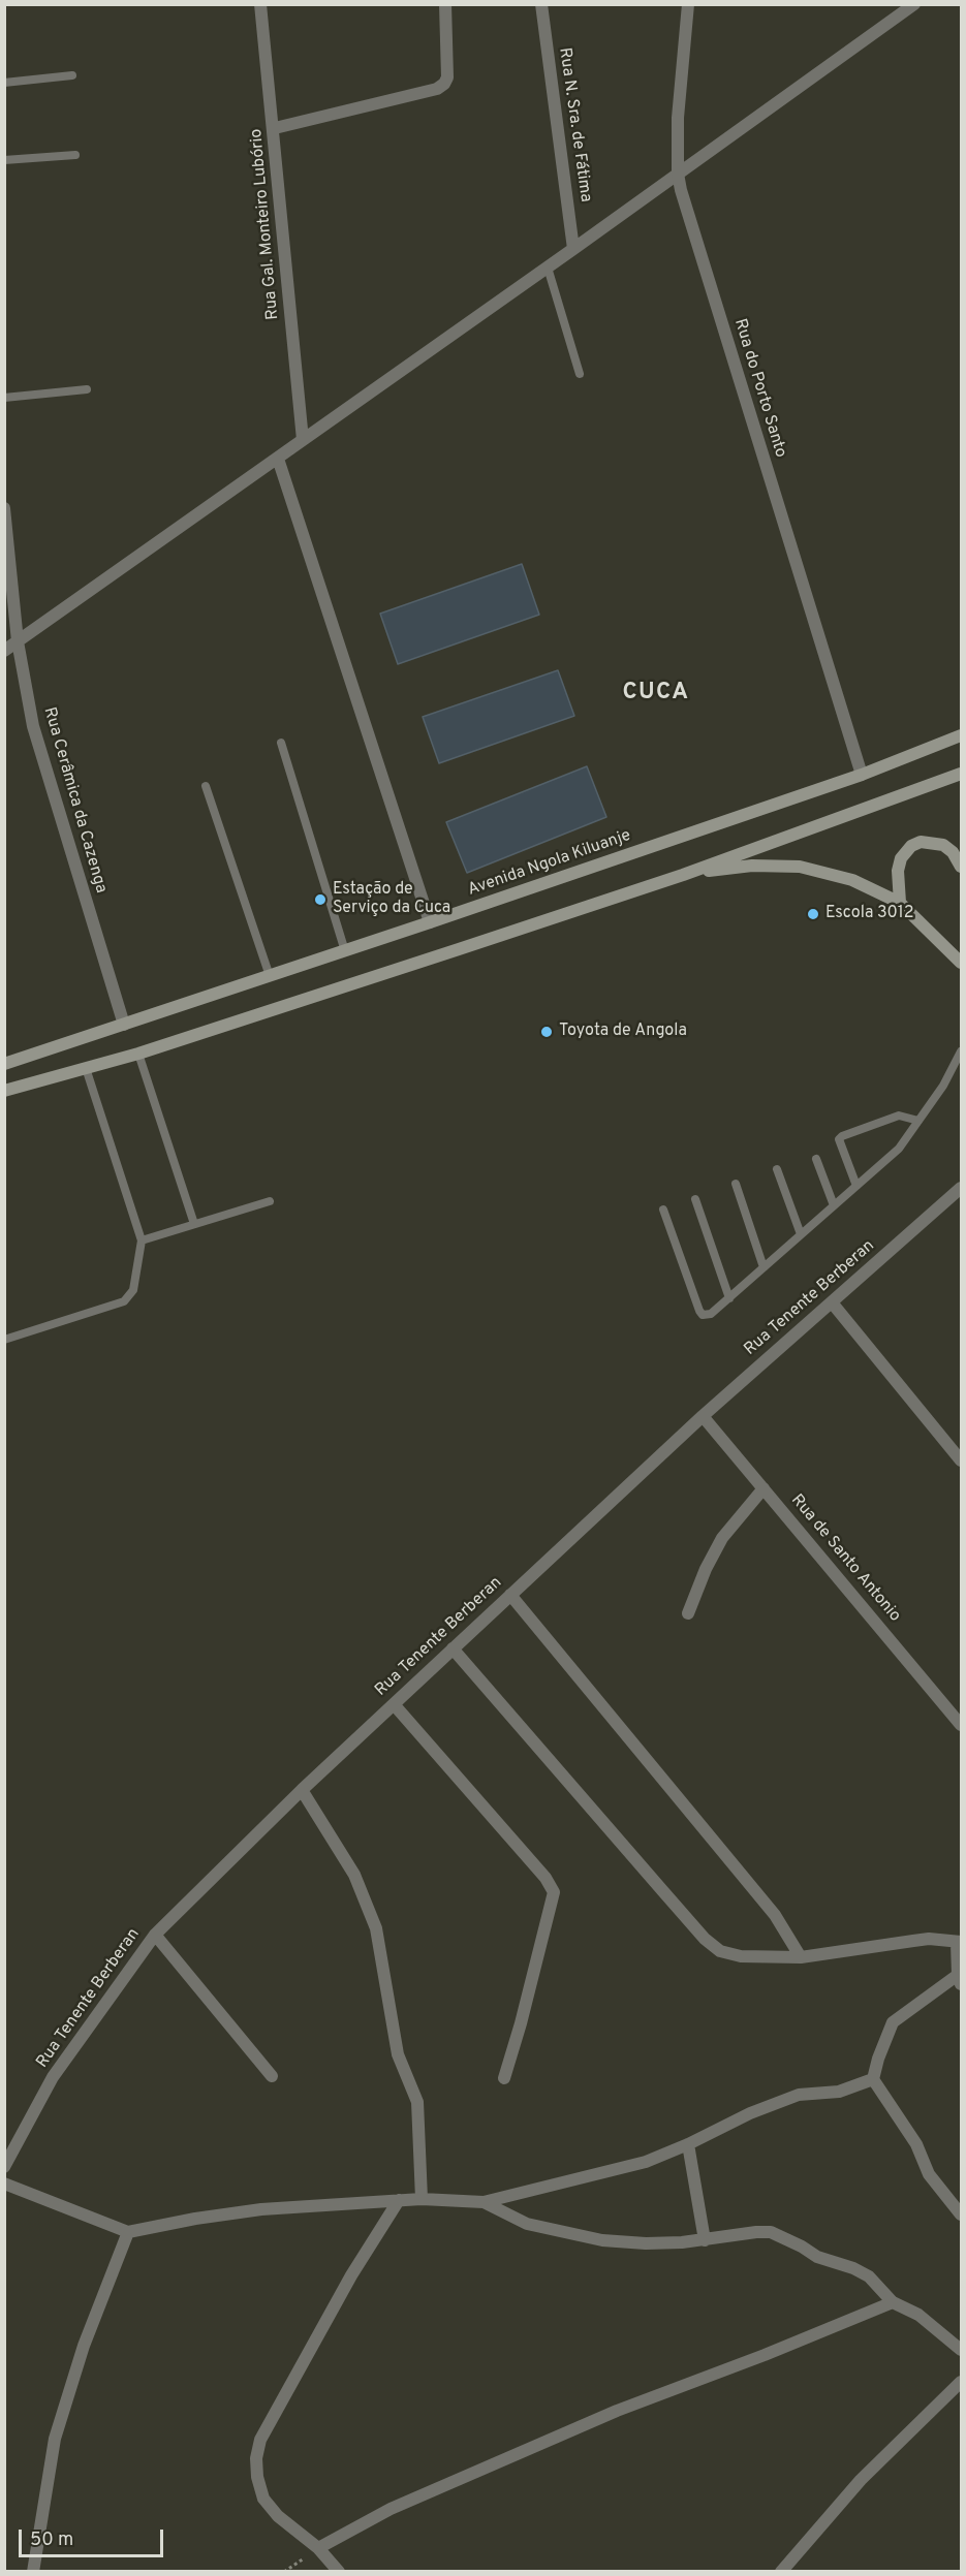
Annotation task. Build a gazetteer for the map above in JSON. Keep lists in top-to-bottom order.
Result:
{
  "streets": {
    "main road": ["Avenida Ngola Kiluanje"],
    "street": [
      "Rua N. Sra. de Fátima",
      "Rua Gal. Monteiro Lubório",
      "Rua do Porto Santo",
      "Rua Cerâmica da Cazenga",
      "Rua Tenente Berberan",
      "Rua de Santo Antonio"
    ]
  },
  "crossings": [
    ["Rua do Porto Santo", "Avenida Ngola Kiluanje"],
    ["Rua Cerâmica da Cazenga", "Avenida Ngola Kiluanje"],
    ["Rua Tenente Berberan", "Rua de Santo Antonio"]
  ],
  "districts": ["CUCA"],
  "places": ["Estação de Serviço da Cuca", "Escola 3012", "Toyota de Angola"],
  "scale_bar": "50 m"
}
